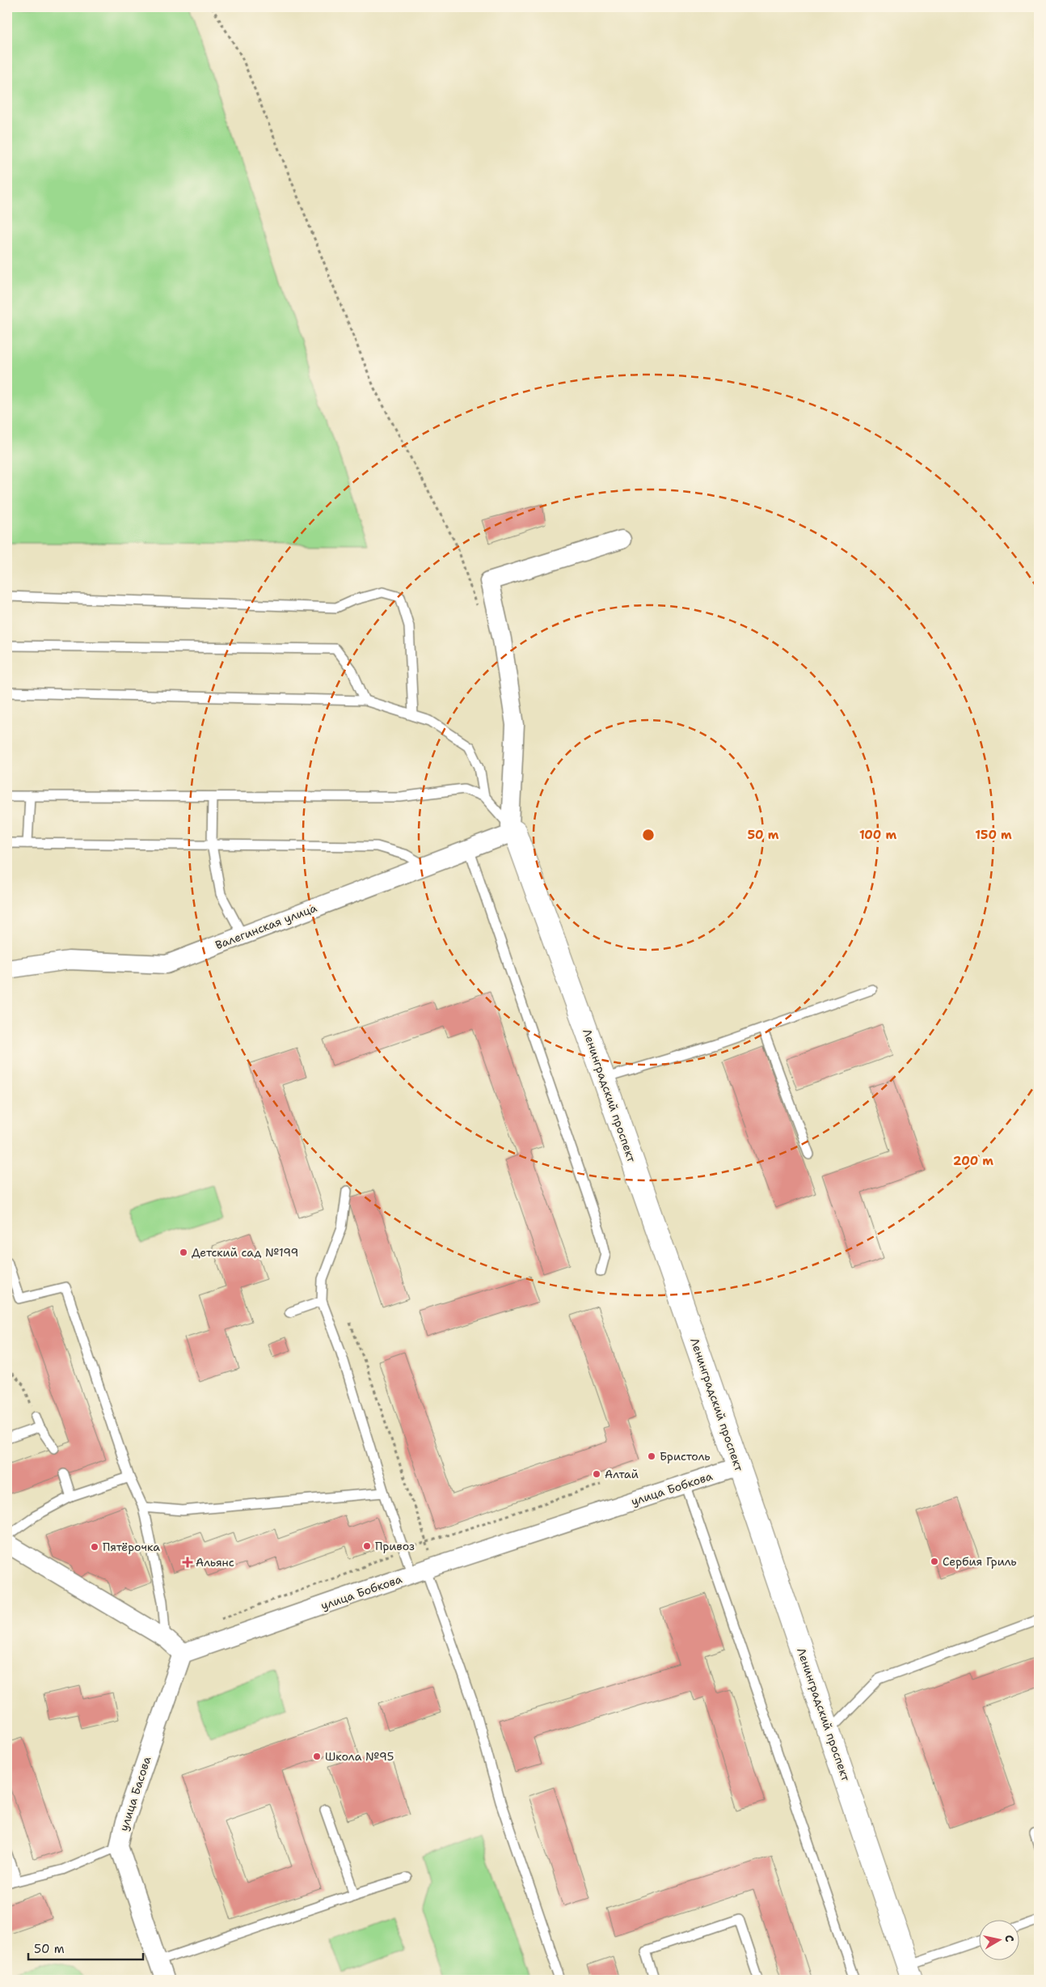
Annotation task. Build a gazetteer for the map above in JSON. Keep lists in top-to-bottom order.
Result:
{
  "streets": {
    "street": [
      "Валегинская улица",
      "Ленинградский проспект",
      "улица Бобкова",
      "улица Басова"
    ]
  },
  "crossings": [
    ["Валегинская улица", "Ленинградский проспект"],
    ["Ленинградский проспект", "улица Бобкова"],
    ["улица Бобкова", "улица Басова"]
  ],
  "places": {
    "other": [
      "Детский сад №199",
      "Бристоль",
      "Алтай",
      "Привоз",
      "Пятёрочка",
      "Сербия Гриль",
      "Школа №95"
    ],
    "health": ["Альянс"]
  },
  "scale_bar": "50 m",
  "north": "right",
  "rings": [
    "50 m",
    "100 m",
    "150 m",
    "200 m"
  ]
}
